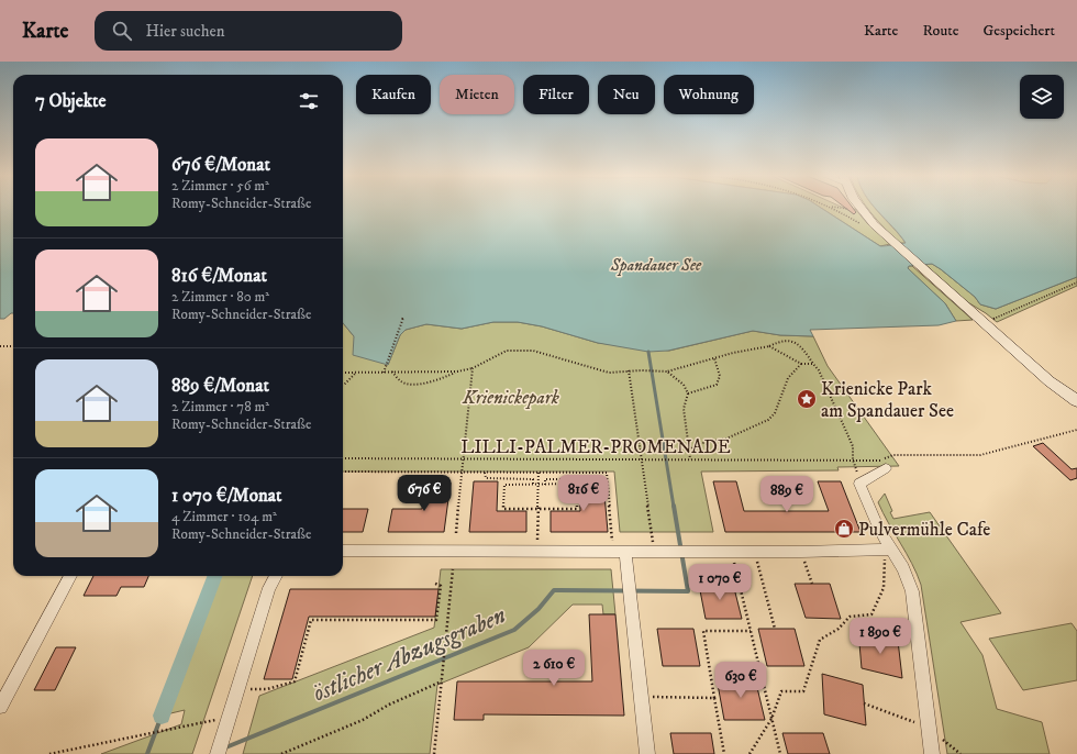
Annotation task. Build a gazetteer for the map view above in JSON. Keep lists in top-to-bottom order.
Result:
{
  "streets": {
    "path": ["LILLI-PALMER-PROMENADE"]
  },
  "water": ["Spandauer See", "östlicher Abzugsgraben"],
  "parks": ["Krienickepark"],
  "places": {
    "place": ["Krienicke Park am Spandauer See"],
    "shop": ["Pulvermühle Cafe"]
  },
  "page": {
    "header": "Karte",
    "search": "Hier suchen",
    "nav": ["Karte", "Route", "Gespeichert"],
    "chip": [
      "Kaufen",
      "Mieten",
      "Filter",
      "Neu",
      "Wohnung"
    ],
    "heading": "7 Objekte",
    "list": [
      {
        "name": "676 €/Monat",
        "note": "2 Zimmer · 56 m² · Romy-Schneider-Straße"
      },
      {
        "name": "816 €/Monat",
        "note": "2 Zimmer · 80 m² · Romy-Schneider-Straße"
      },
      {
        "name": "889 €/Monat",
        "note": "2 Zimmer · 78 m² · Romy-Schneider-Straße"
      },
      {
        "name": "1 070 €/Monat",
        "note": "4 Zimmer · 104 m² · Romy-Schneider-Straße"
      }
    ],
    "price": [
      "676 €",
      "816 €",
      "889 €",
      "1 070 €",
      "1 890 €",
      "2 610 €",
      "630 €"
    ]
  }
}
